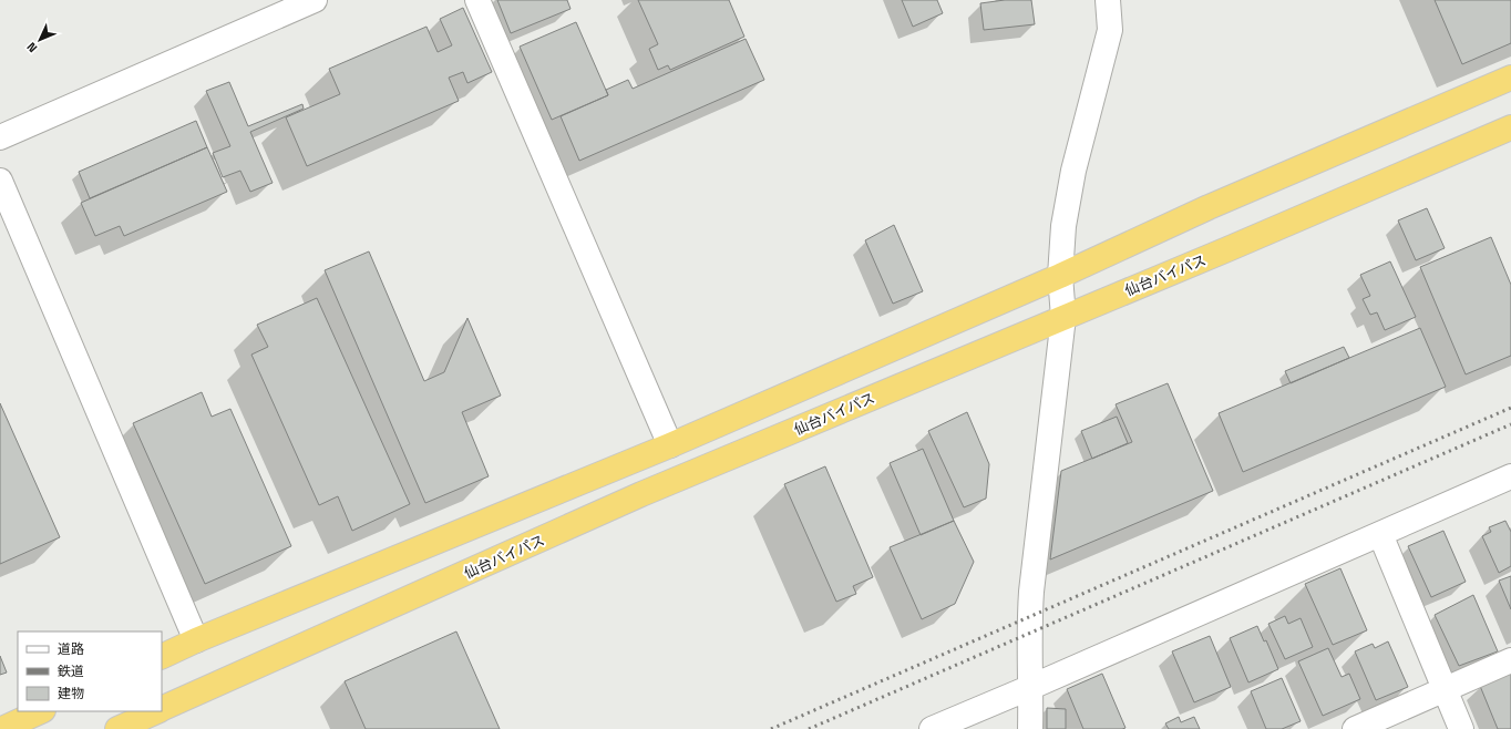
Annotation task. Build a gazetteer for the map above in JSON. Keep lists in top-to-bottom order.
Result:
{
  "streets": {
    "highway": ["仙台バイパス"]
  },
  "legend": ["道路", "鉄道", "建物"],
  "north": "bottom left"
}
